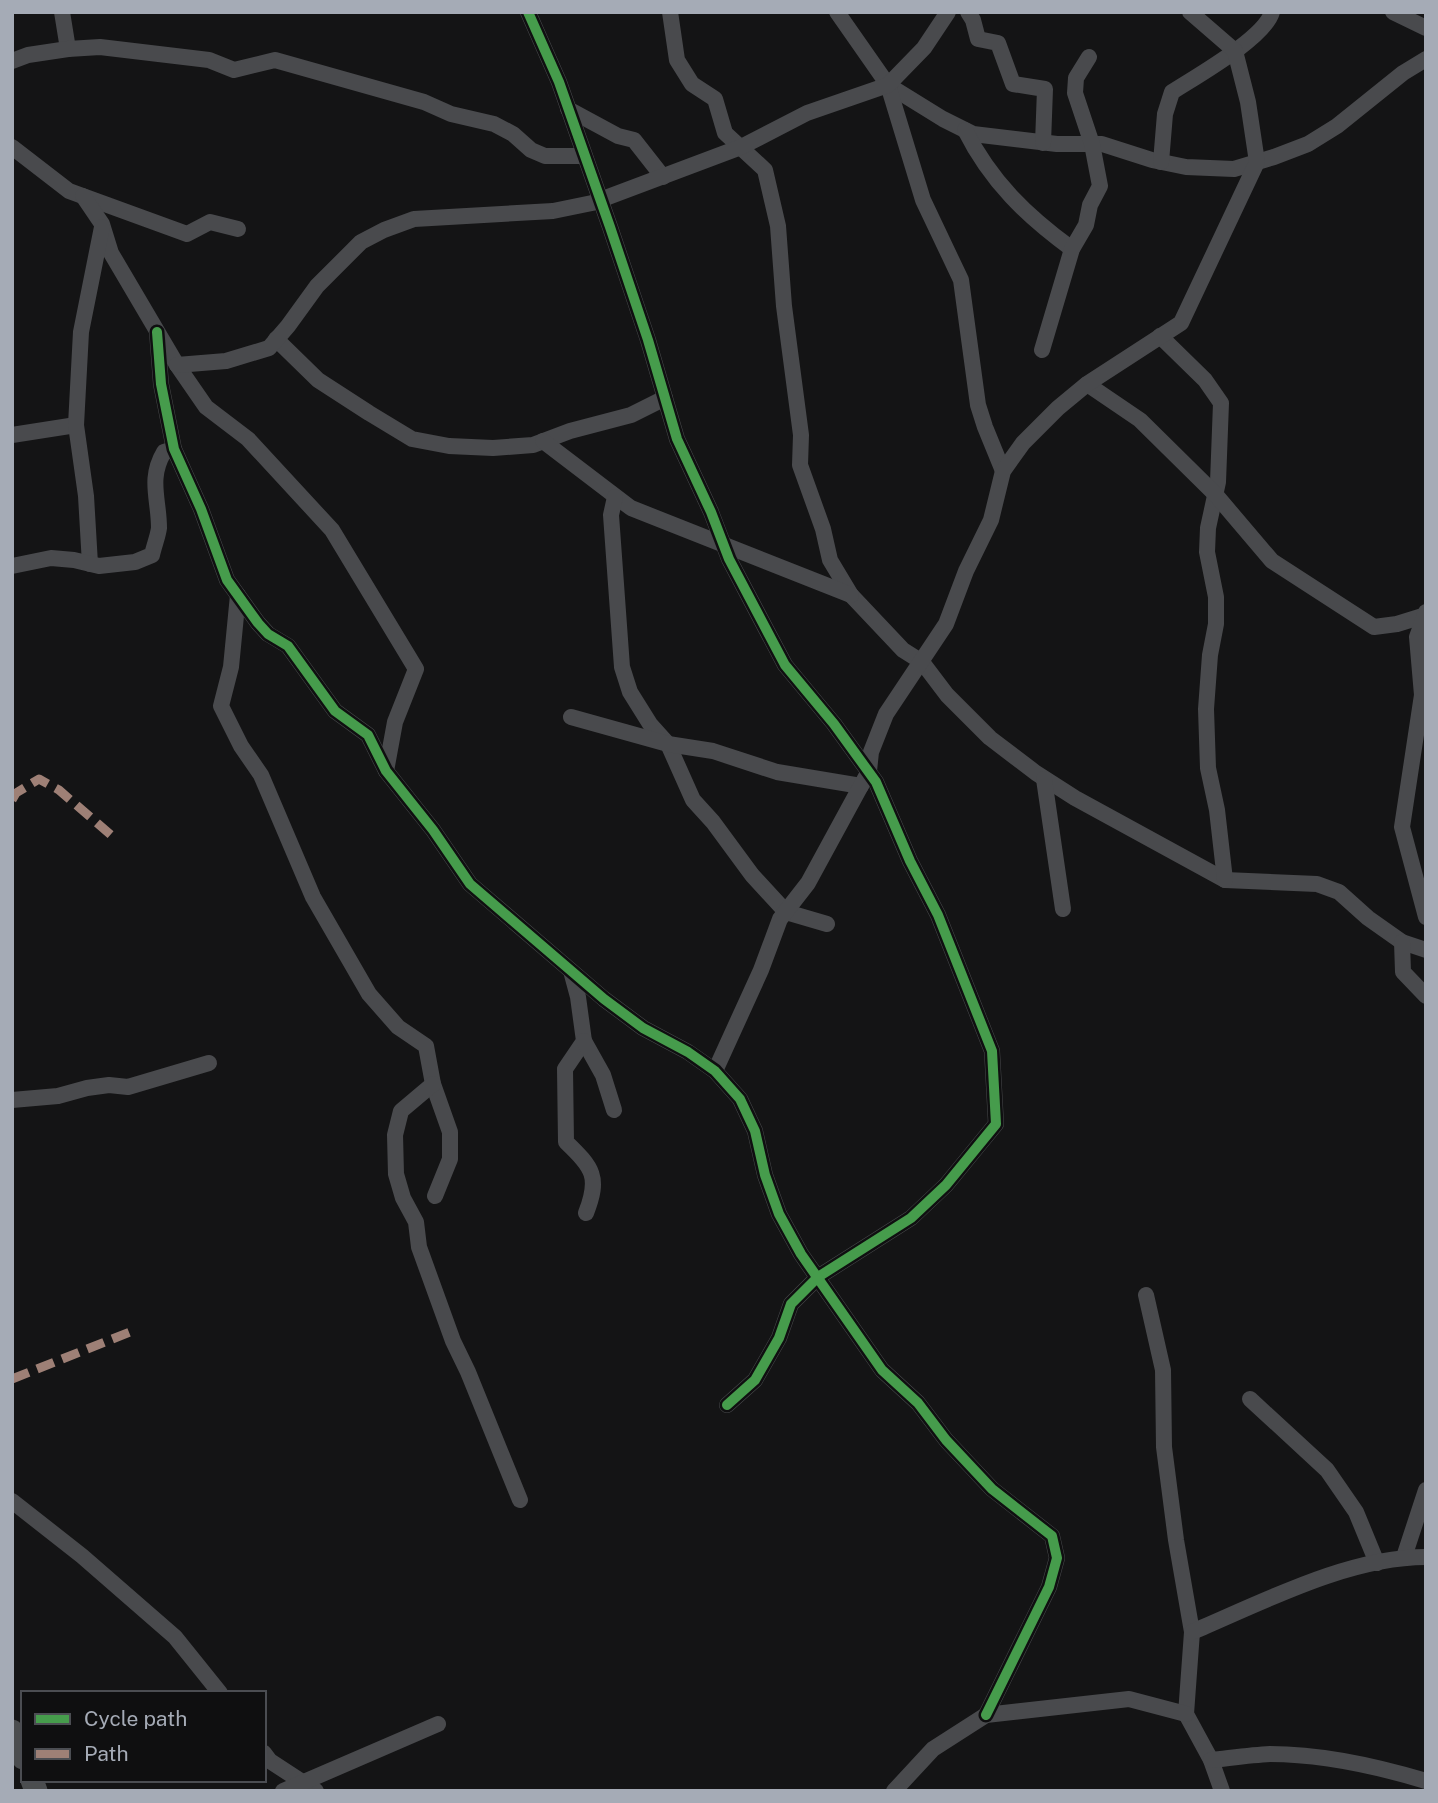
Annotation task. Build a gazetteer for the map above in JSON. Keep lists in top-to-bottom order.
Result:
{
  "legend": ["Cycle path", "Path"]
}
